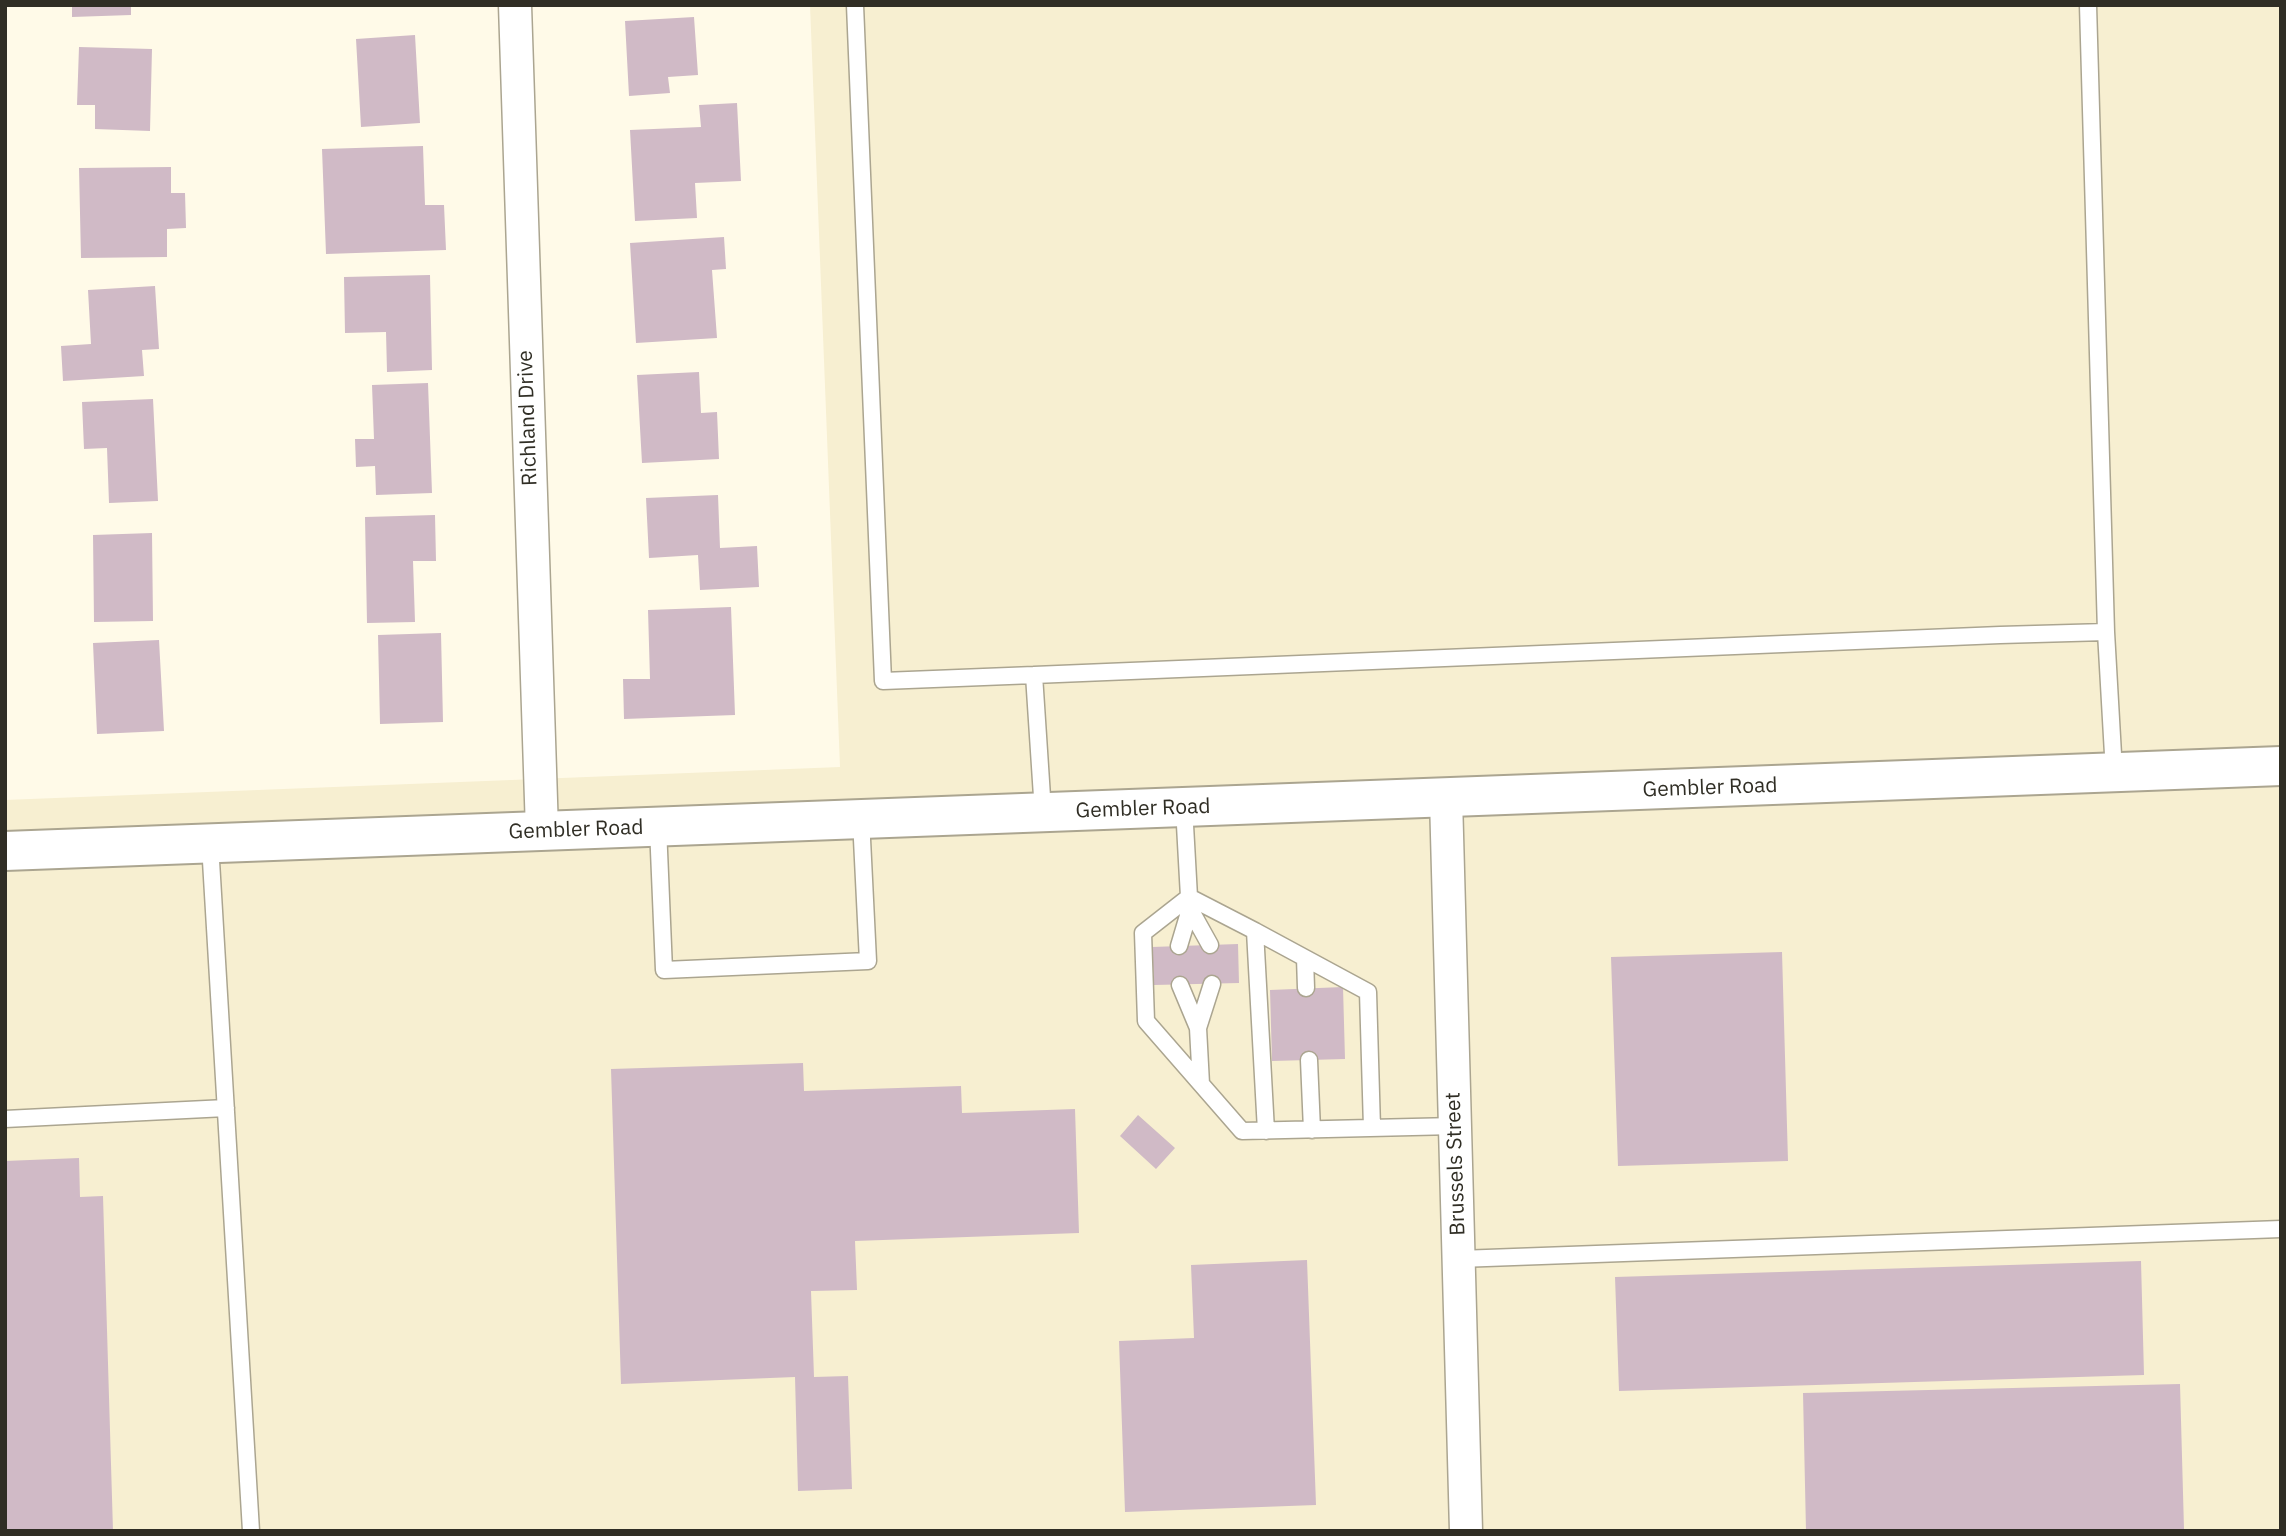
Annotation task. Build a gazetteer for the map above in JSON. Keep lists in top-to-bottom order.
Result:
{
  "streets": {
    "main road": ["Gembler Road"],
    "street": ["Richland Drive", "Brussels Street"]
  },
  "crossings": [
    ["Richland Drive", "Gembler Road"],
    ["Gembler Road", "Brussels Street"]
  ]
}
